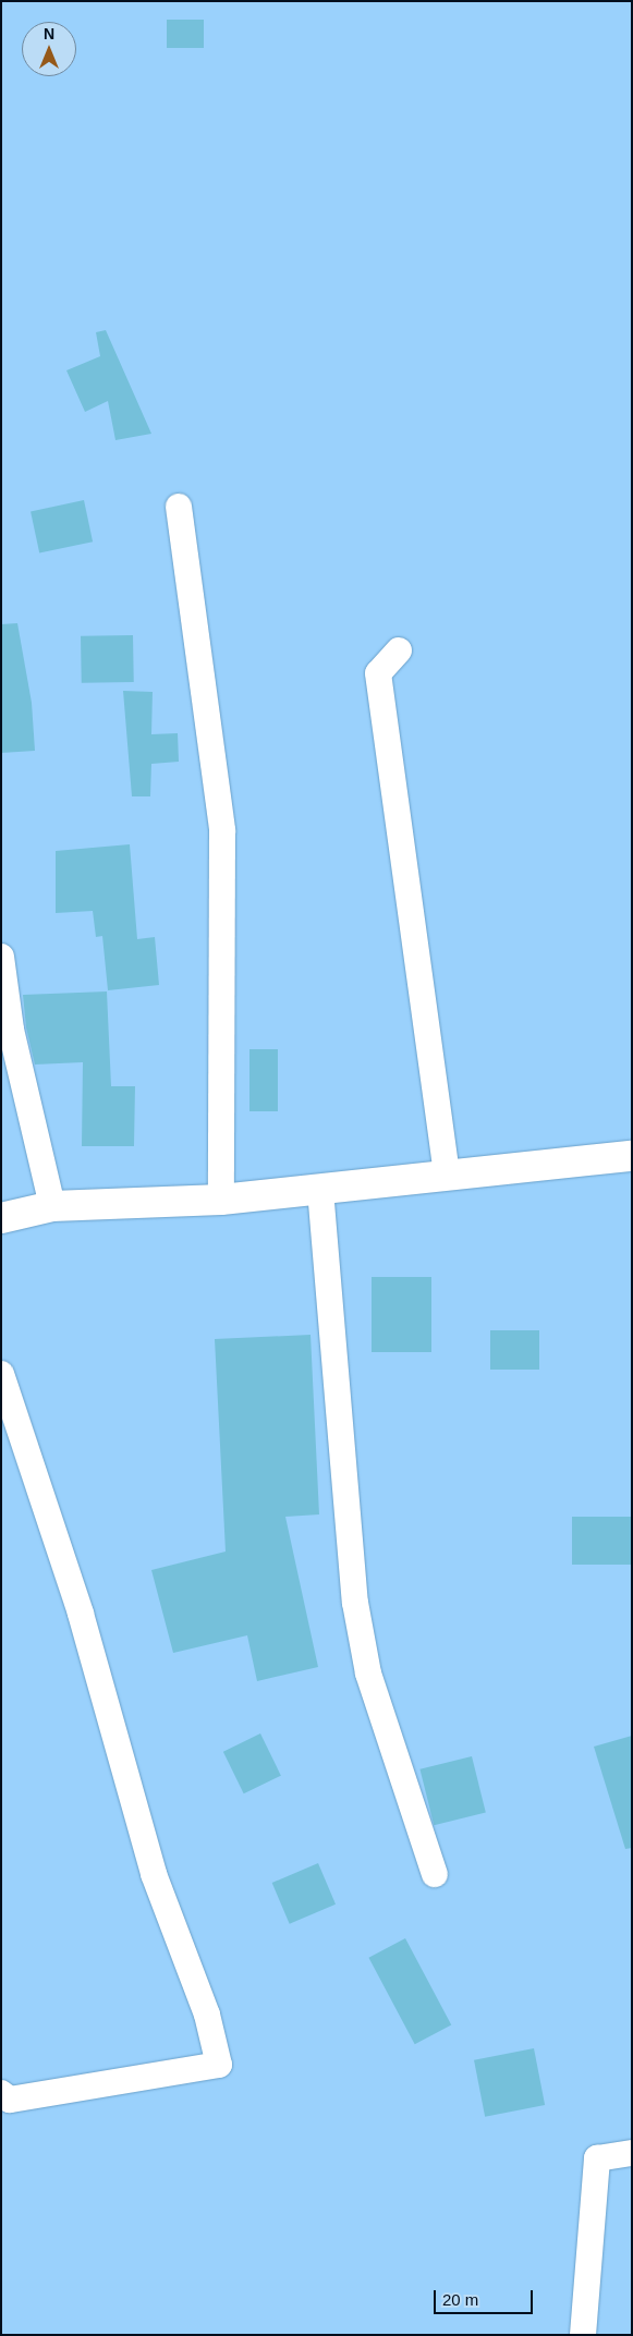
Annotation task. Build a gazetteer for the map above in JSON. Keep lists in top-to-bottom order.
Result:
{
  "scale_bar": "20 m",
  "north": "top"
}
